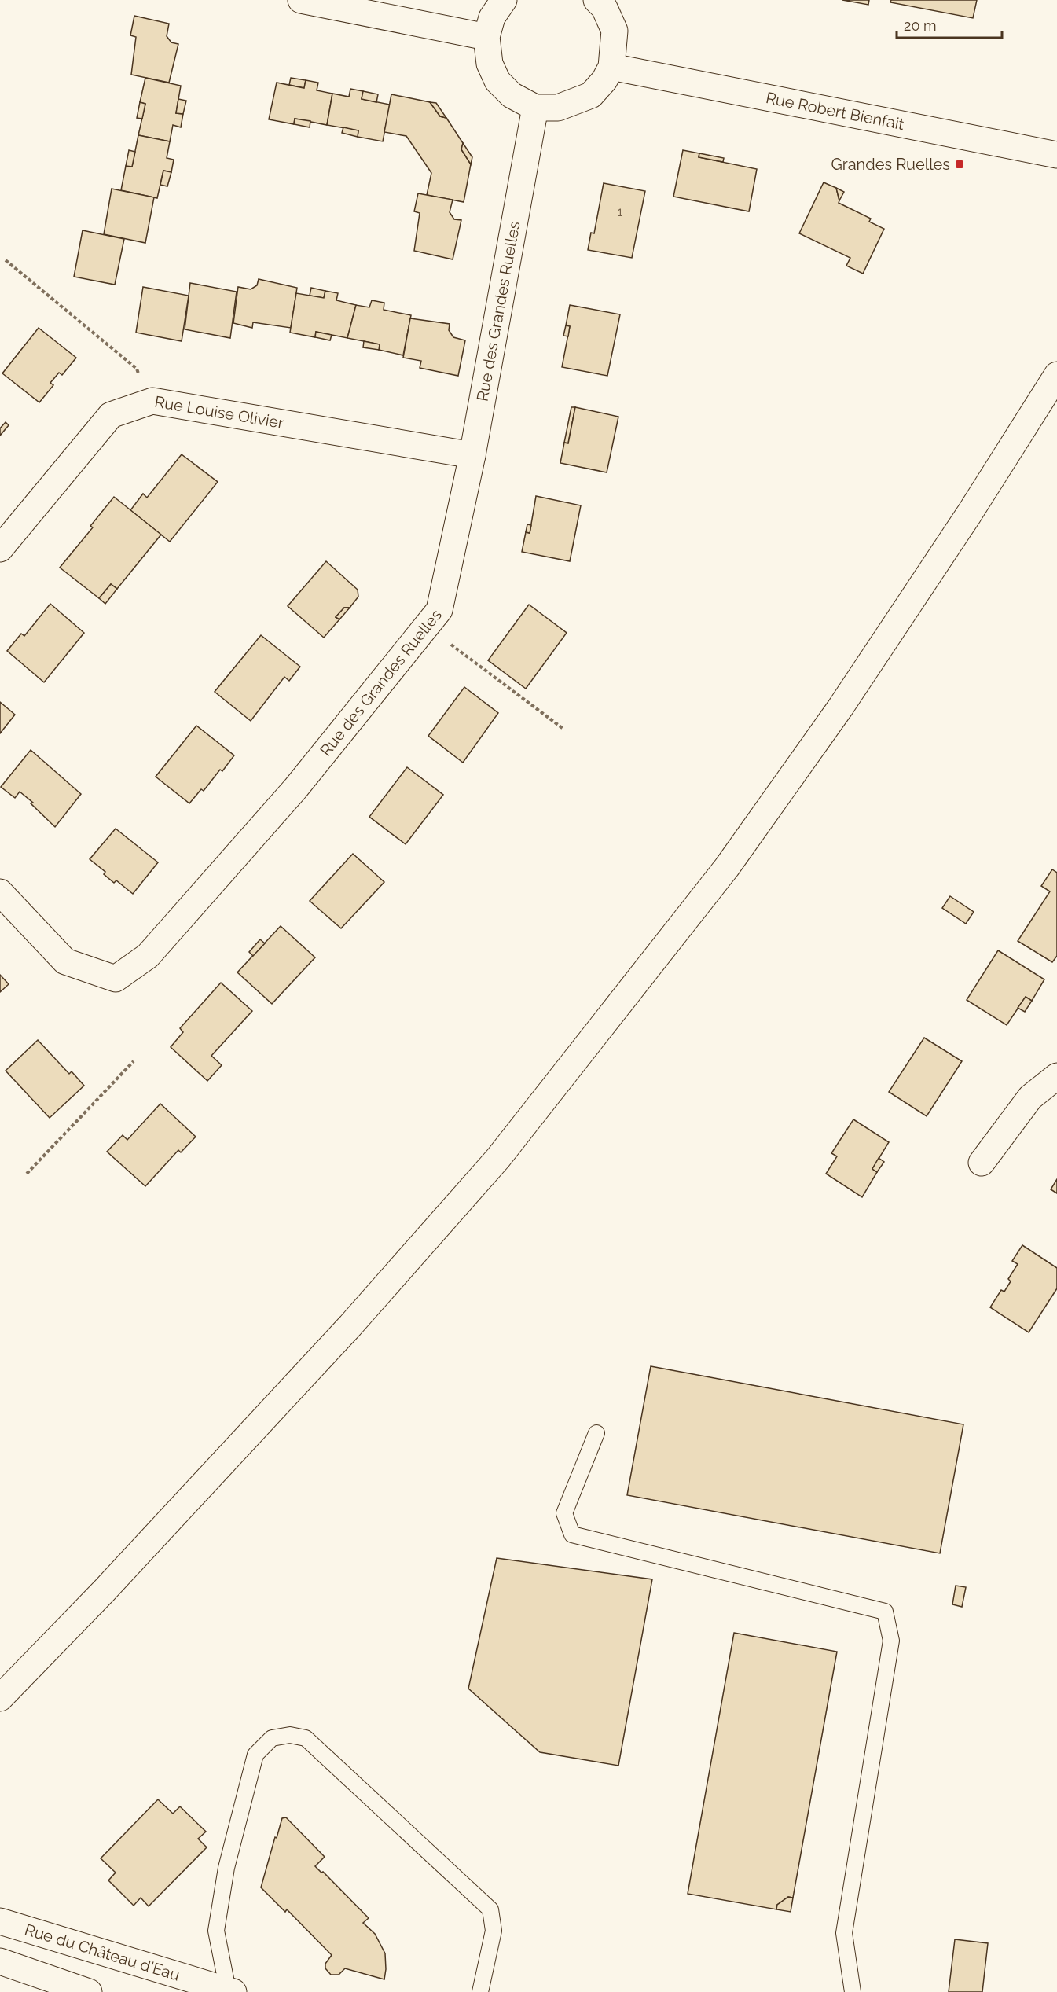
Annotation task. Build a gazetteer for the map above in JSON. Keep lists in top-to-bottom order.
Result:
{
  "streets": {
    "street": [
      "Rue Robert Bienfait",
      "Rue des Grandes Ruelles",
      "Rue Louise Olivier",
      "Rue du Château d'Eau"
    ]
  },
  "crossings": [
    ["Rue des Grandes Ruelles", "Rue Louise Olivier"]
  ],
  "places": {
    "transit": ["Grandes Ruelles"]
  },
  "house_numbers": ["1"],
  "scale_bar": "20 m"
}
